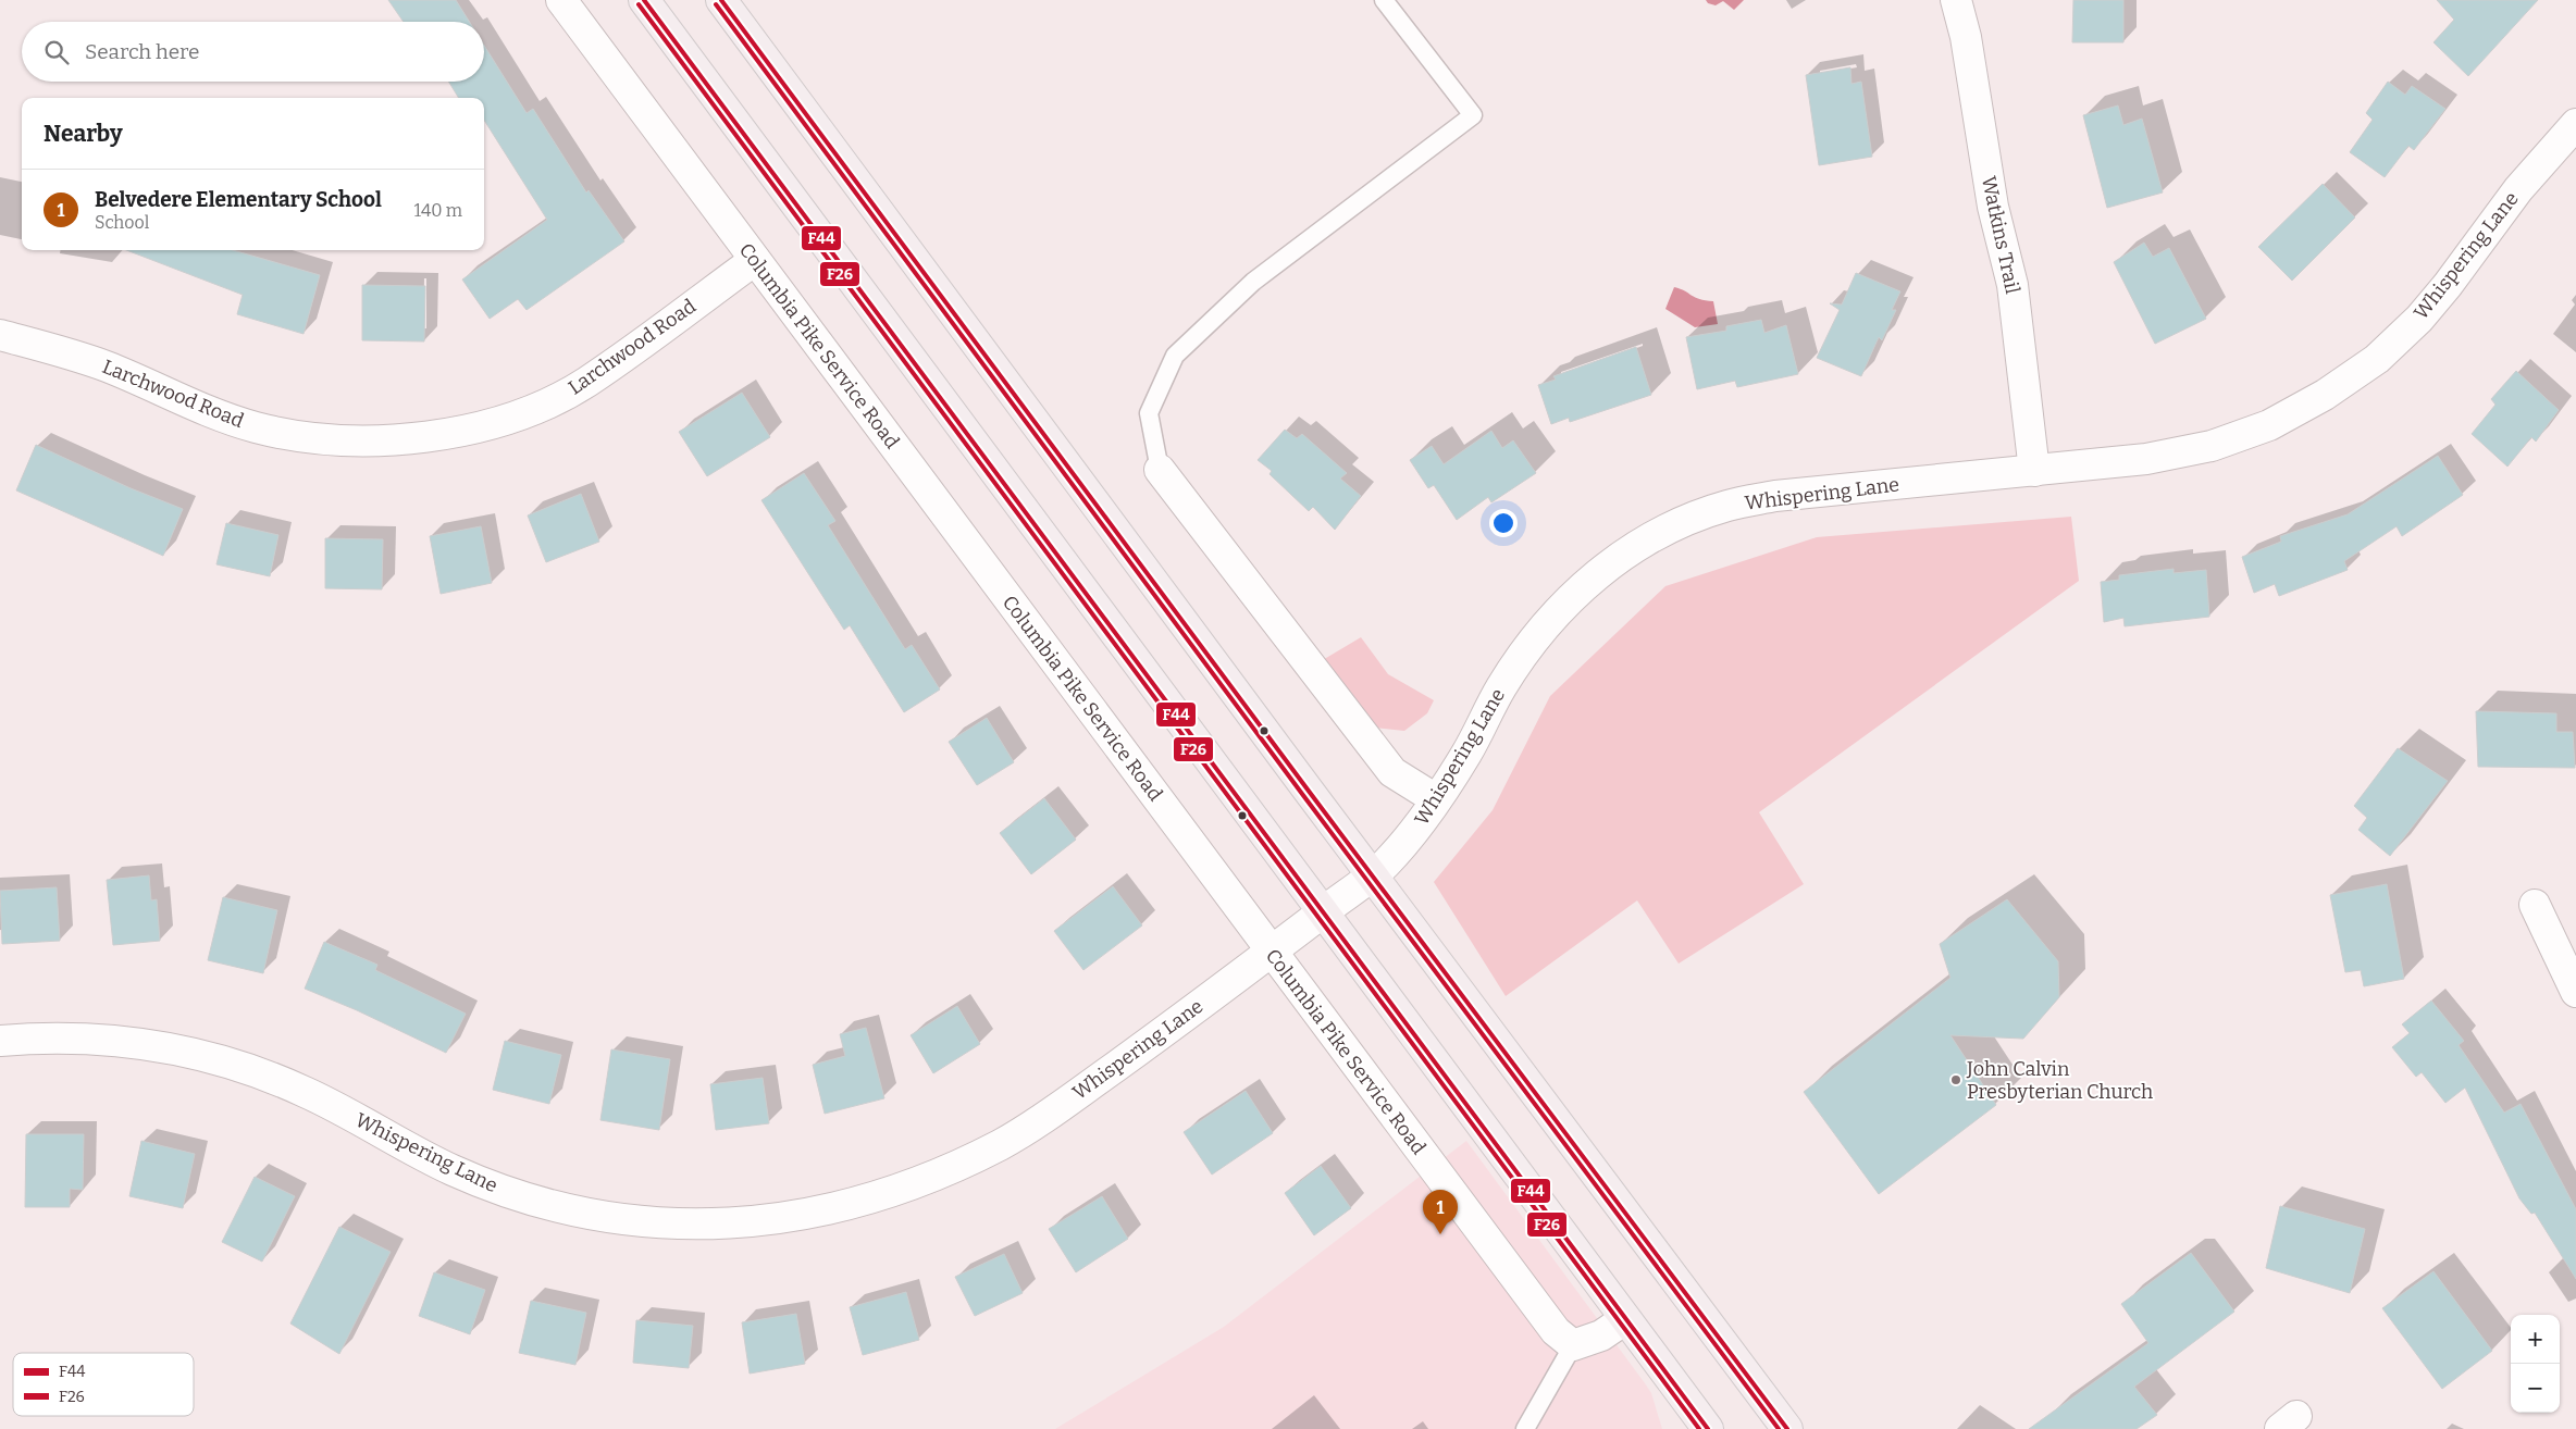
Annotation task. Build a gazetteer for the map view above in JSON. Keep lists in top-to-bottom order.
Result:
{
  "streets": {
    "street": [
      "Watkins Trail",
      "Whispering Lane",
      "Columbia Pike Service Road",
      "Larchwood Road"
    ]
  },
  "crossings": [
    ["Watkins Trail", "Whispering Lane"],
    ["Whispering Lane", "Columbia Pike Service Road"],
    ["Columbia Pike Service Road", "Larchwood Road"]
  ],
  "places": ["John Calvin Presbyterian Church"],
  "lines": ["transit line F44", "transit line F26"],
  "legend": ["F44", "F26"],
  "page": {
    "search": "Search here",
    "heading": "Nearby",
    "list": [
      {
        "mark": "1",
        "name": "Belvedere Elementary School",
        "note": "School",
        "value": "140 m"
      }
    ],
    "pins": "1",
    "map_buttons": ["+", "−"]
  }
}
